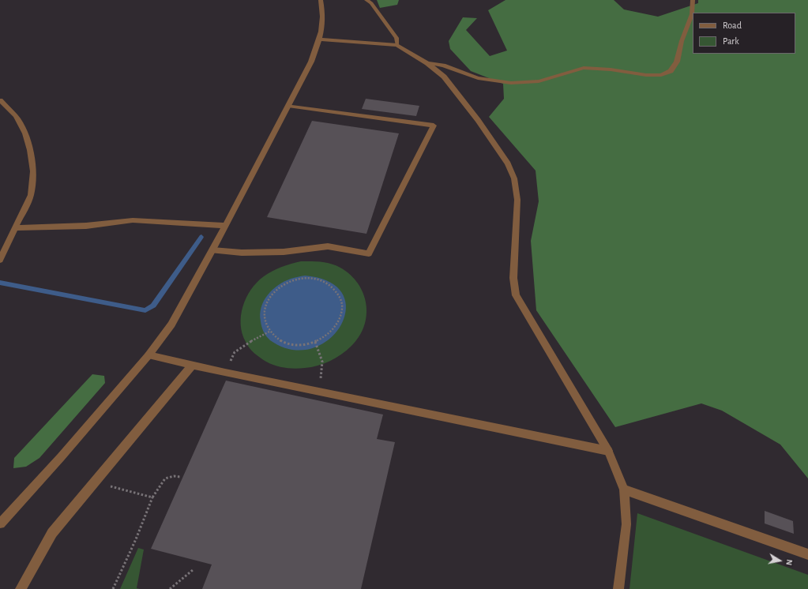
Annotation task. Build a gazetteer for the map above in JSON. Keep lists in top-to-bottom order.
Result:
{
  "legend": ["Road", "Park"],
  "north": "right"
}
